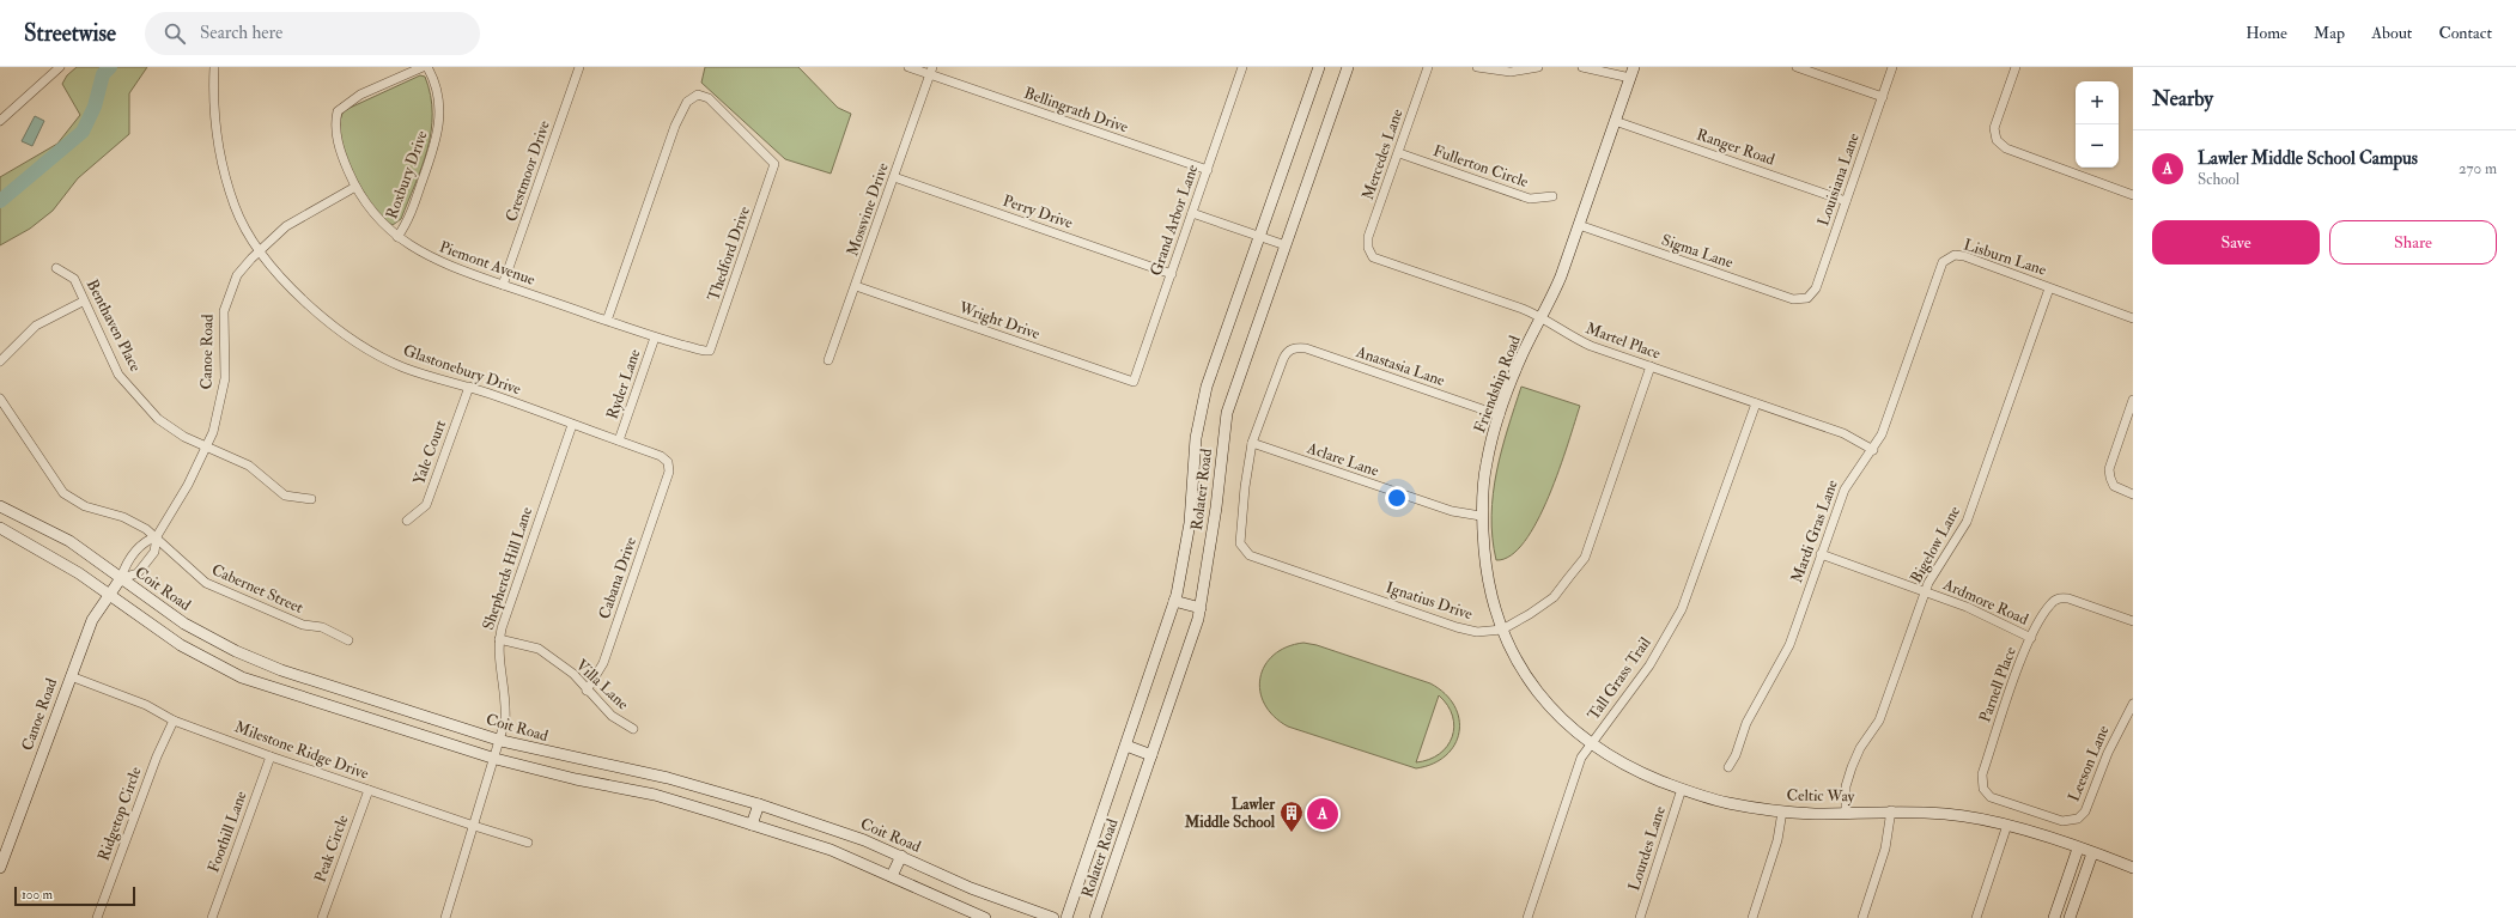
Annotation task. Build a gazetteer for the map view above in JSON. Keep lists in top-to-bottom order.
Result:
{
  "streets": {
    "main road": [
      "Canoe Road",
      "Friendship Road",
      "Rolater Road",
      "Coit Road",
      "Celtic Way"
    ],
    "street": [
      "Bellingrath Drive",
      "Ranger Road",
      "Mercedes Lane",
      "Fullerton Circle",
      "Crestmoor Drive",
      "Roxbury Drive",
      "Louisiana Lane",
      "Mossvine Drive",
      "Perry Drive",
      "Grand Arbor Lane",
      "Sigma Lane",
      "Thedford Drive",
      "Lisburn Lane",
      "Piemont Avenue",
      "Wright Drive",
      "Benthaven Place",
      "Martel Place",
      "Anastasia Lane",
      "Glastonebury Drive",
      "Ryder Lane",
      "Yale Court",
      "Aclare Lane",
      "Mardi Gras Lane",
      "Bigelow Lane",
      "Shepherds Hill Lane",
      "Cabana Drive",
      "Cabernet Street",
      "Ignatius Drive",
      "Ardmore Road",
      "Tall Grass Trail",
      "Villa Lane",
      "Parnell Place",
      "Milestone Ridge Drive",
      "Leeson Lane",
      "Ridgetop Circle",
      "Foothill Lane",
      "Peak Circle",
      "Lourdes Lane"
    ]
  },
  "crossings": [
    ["Bellingrath Drive", "Mossvine Drive"],
    ["Bellingrath Drive", "Grand Arbor Lane"],
    ["Ranger Road", "Louisiana Lane"],
    ["Ranger Road", "Friendship Road"],
    ["Mercedes Lane", "Fullerton Circle"],
    ["Mercedes Lane", "Martel Place"],
    ["Crestmoor Drive", "Piemont Avenue"],
    ["Roxbury Drive", "Piemont Avenue"],
    ["Louisiana Lane", "Sigma Lane"],
    ["Mossvine Drive", "Perry Drive"],
    ["Mossvine Drive", "Wright Drive"],
    ["Perry Drive", "Grand Arbor Lane"],
    ["Grand Arbor Lane", "Wright Drive"],
    ["Sigma Lane", "Friendship Road"],
    ["Thedford Drive", "Piemont Avenue"],
    ["Lisburn Lane", "Mardi Gras Lane"],
    ["Lisburn Lane", "Bigelow Lane"],
    ["Piemont Avenue", "Canoe Road"],
    ["Piemont Avenue", "Ryder Lane"],
    ["Benthaven Place", "Canoe Road"],
    ["Martel Place", "Friendship Road"],
    ["Martel Place", "Mardi Gras Lane"],
    ["Martel Place", "Ignatius Drive"],
    ["Martel Place", "Tall Grass Trail"],
    ["Canoe Road", "Glastonebury Drive"],
    ["Canoe Road", "Coit Road"],
    ["Canoe Road", "Cabernet Street"],
    ["Canoe Road", "Milestone Ridge Drive"],
    ["Anastasia Lane", "Friendship Road"],
    ["Anastasia Lane", "Aclare Lane"],
    ["Anastasia Lane", "Ignatius Drive"],
    ["Glastonebury Drive", "Ryder Lane"],
    ["Glastonebury Drive", "Yale Court"],
    ["Glastonebury Drive", "Shepherds Hill Lane"],
    ["Glastonebury Drive", "Cabana Drive"],
    ["Friendship Road", "Aclare Lane"],
    ["Friendship Road", "Ignatius Drive"],
    ["Friendship Road", "Celtic Way"],
    ["Aclare Lane", "Ignatius Drive"],
    ["Mardi Gras Lane", "Ardmore Road"],
    ["Bigelow Lane", "Ardmore Road"],
    ["Bigelow Lane", "Celtic Way"],
    ["Shepherds Hill Lane", "Coit Road"],
    ["Shepherds Hill Lane", "Villa Lane"],
    ["Shepherds Hill Lane", "Milestone Ridge Drive"],
    ["Cabana Drive", "Villa Lane"],
    ["Ardmore Road", "Parnell Place"],
    ["Tall Grass Trail", "Celtic Way"],
    ["Parnell Place", "Leeson Lane"],
    ["Milestone Ridge Drive", "Ridgetop Circle"],
    ["Milestone Ridge Drive", "Foothill Lane"],
    ["Milestone Ridge Drive", "Peak Circle"],
    ["Celtic Way", "Lourdes Lane"]
  ],
  "places": {
    "building": ["Lawler Middle School"]
  },
  "scale_bar": "100 m",
  "page": {
    "header": "Streetwise",
    "search": "Search here",
    "nav": [
      "Home",
      "Map",
      "About",
      "Contact"
    ],
    "heading": "Nearby",
    "map_buttons": ["+", "−"],
    "list": [
      {
        "mark": "A",
        "name": "Lawler Middle School Campus",
        "note": "School",
        "value": "270 m"
      }
    ],
    "buttons": ["Save", "Share"],
    "pins": "A",
    "scale": "100 m"
  }
}
